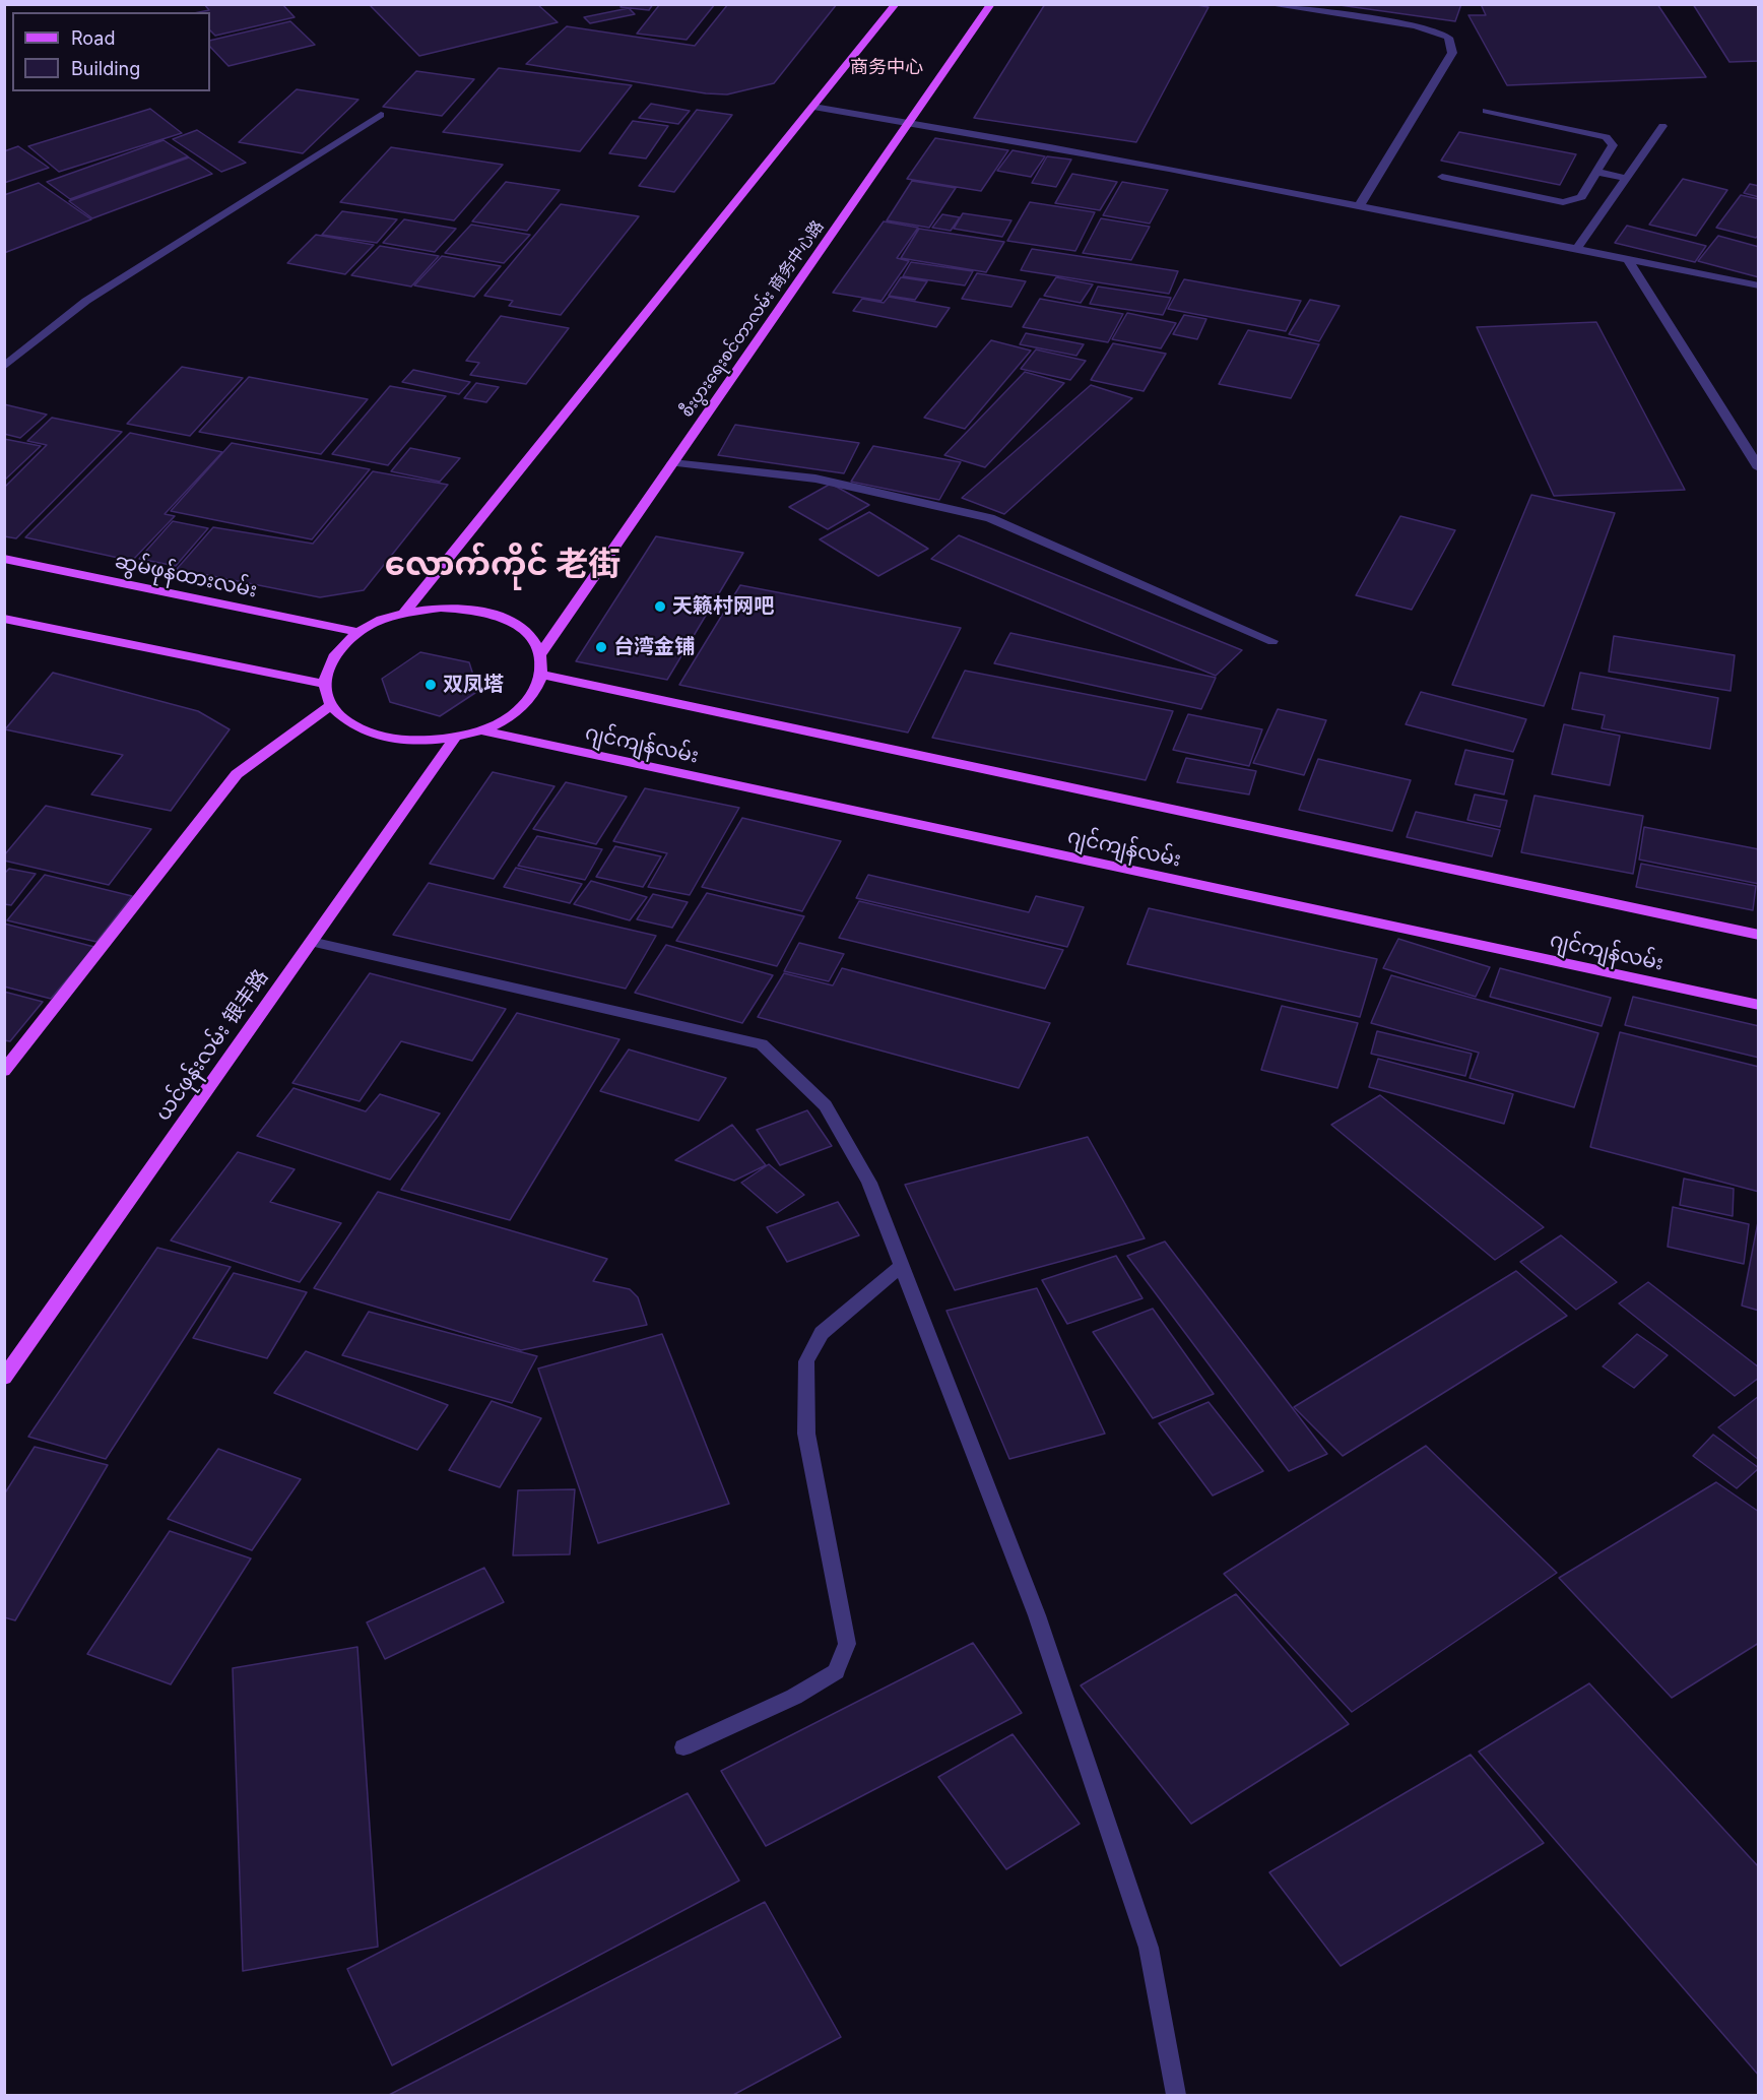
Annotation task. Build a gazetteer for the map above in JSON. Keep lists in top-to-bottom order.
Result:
{
  "streets": {
    "main road": [
      "စီးပွားရေးစင်တာလမ်း 商务中心路",
      "ဆွမ်ဖုန်ထားလမ်း",
      "ဂျင်ကျန်လမ်း",
      "ယင်ဖုန်းလမ်း 银丰路"
    ]
  },
  "crossings": [
    ["စီးပွားရေးစင်တာလမ်း 商务中心路", "ဆွမ်ဖုန်ထားလမ်း"],
    ["စီးပွားရေးစင်တာလမ်း 商务中心路", "ဂျင်ကျန်လမ်း"],
    ["စီးပွားရေးစင်တာလမ်း 商务中心路", "ယင်ဖုန်းလမ်း 银丰路"],
    ["ဆွမ်ဖုန်ထားလမ်း", "ဂျင်ကျန်လမ်း"],
    ["ဆွမ်ဖုန်ထားလမ်း", "ယင်ဖုန်းလမ်း 银丰路"],
    ["ဂျင်ကျန်လမ်း", "ယင်ဖုန်းလမ်း 银丰路"]
  ],
  "districts": ["商务中心", "လောက်ကိုင် 老街"],
  "places": ["天籁村网吧", "台湾金铺", "双凤塔"],
  "legend": ["Road", "Building"]
}
